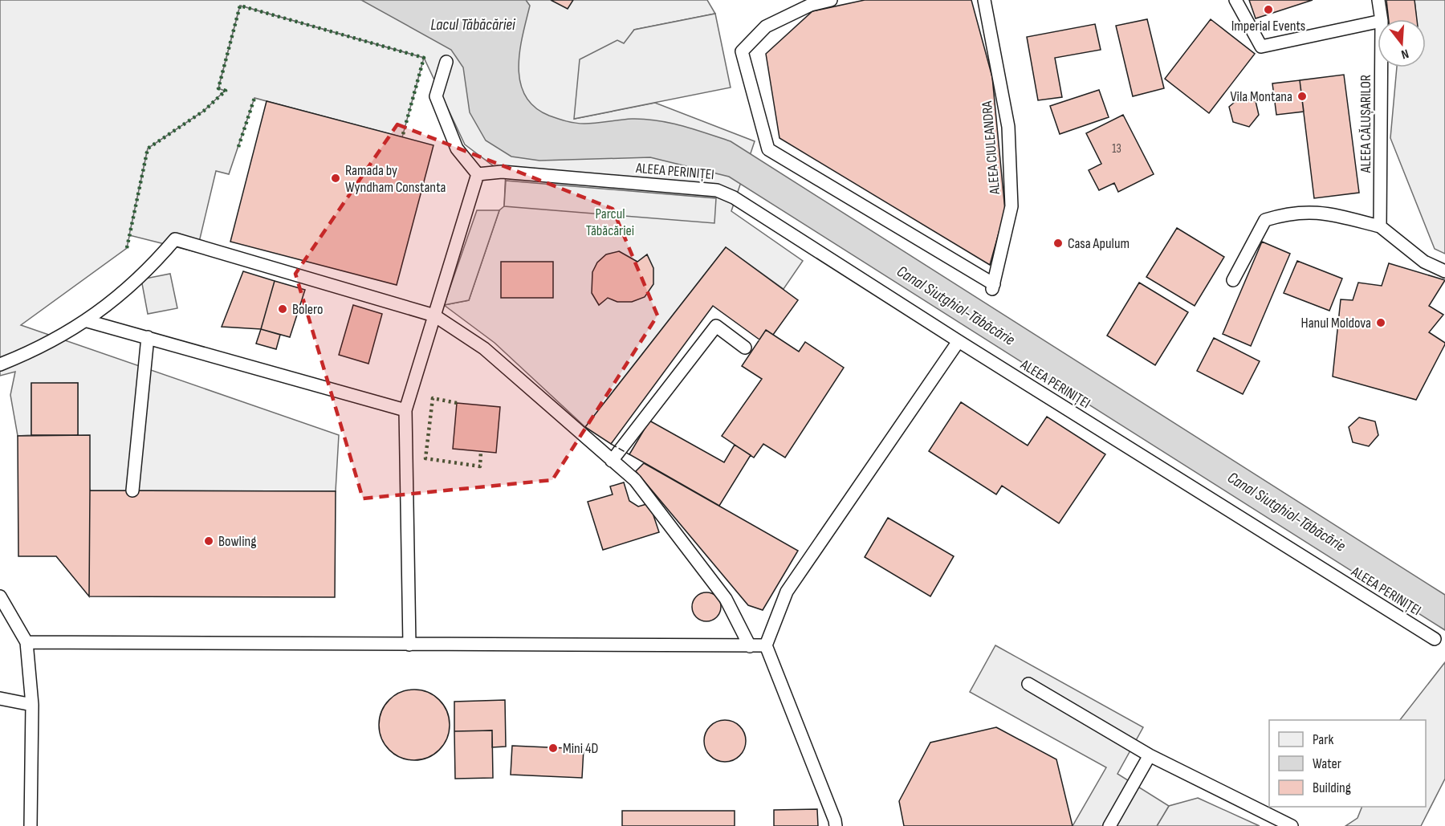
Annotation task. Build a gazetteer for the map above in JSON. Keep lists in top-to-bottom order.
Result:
{
  "streets": {
    "lane": ["ALEEA CĂLUȘARILOR", "ALEEA CIULEANDRA", "ALEEA PERINIȚEI"]
  },
  "water": ["Lacul Tăbăcăriei", "Canal Siutghiol-Tăbăcărie"],
  "parks": ["Parcul Tăbăcăriei"],
  "places": [
    "Imperial Events",
    "Vila Montana",
    "Ramada by Wyndham Constanta",
    "Casa Apulum",
    "Bolero",
    "Hanul Moldova",
    "Bowling",
    "Mini 4D"
  ],
  "house_numbers": ["13"],
  "legend": ["Park", "Water", "Building"],
  "north": "bottom"
}
